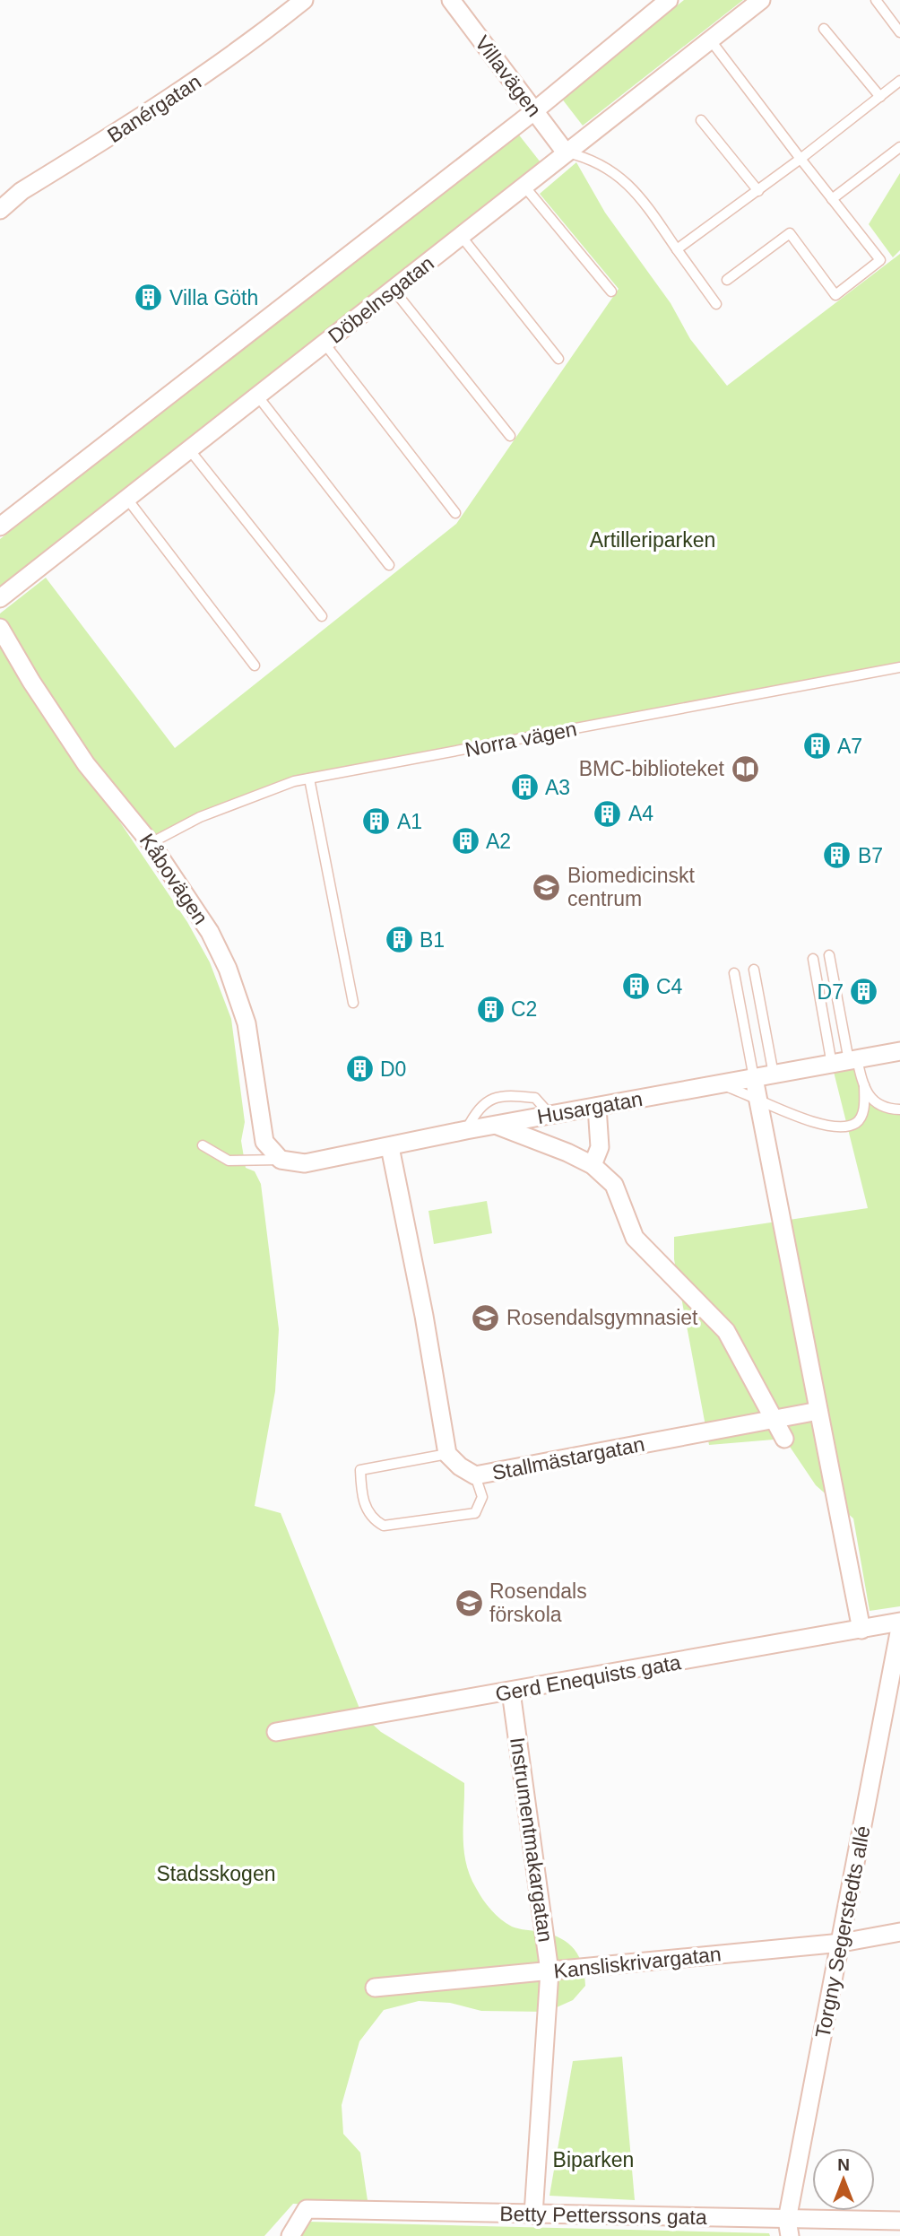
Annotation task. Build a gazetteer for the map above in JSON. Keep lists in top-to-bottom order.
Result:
{
  "streets": {
    "street": [
      "Villavägen",
      "Banérgatan",
      "Döbelnsgatan",
      "Kåbovägen",
      "Husargatan",
      "Stallmästargatan",
      "Gerd Enequists gata",
      "Instrumentmakargatan",
      "Torgny Segerstedts allé",
      "Kansliskrivargatan",
      "Betty Petterssons gata"
    ],
    "lane": ["Norra vägen"]
  },
  "crossings": [
    ["Villavägen", "Döbelnsgatan"],
    ["Norra vägen", "Kåbovägen"],
    ["Kåbovägen", "Husargatan"],
    ["Gerd Enequists gata", "Instrumentmakargatan"],
    ["Instrumentmakargatan", "Kansliskrivargatan"],
    ["Instrumentmakargatan", "Betty Petterssons gata"],
    ["Torgny Segerstedts allé", "Kansliskrivargatan"],
    ["Torgny Segerstedts allé", "Betty Petterssons gata"]
  ],
  "parks": ["Artilleriparken", "Stadsskogen", "Biparken"],
  "places": {
    "building": [
      "Villa Göth",
      "A7",
      "A3",
      "A4",
      "A1",
      "A2",
      "B7",
      "B1",
      "C4",
      "D7",
      "C2",
      "D0"
    ],
    "library": ["BMC-biblioteket"],
    "school or university": ["Biomedicinskt centrum", "Rosendalsgymnasiet", "Rosendals förskola"]
  },
  "north": "top"
}
